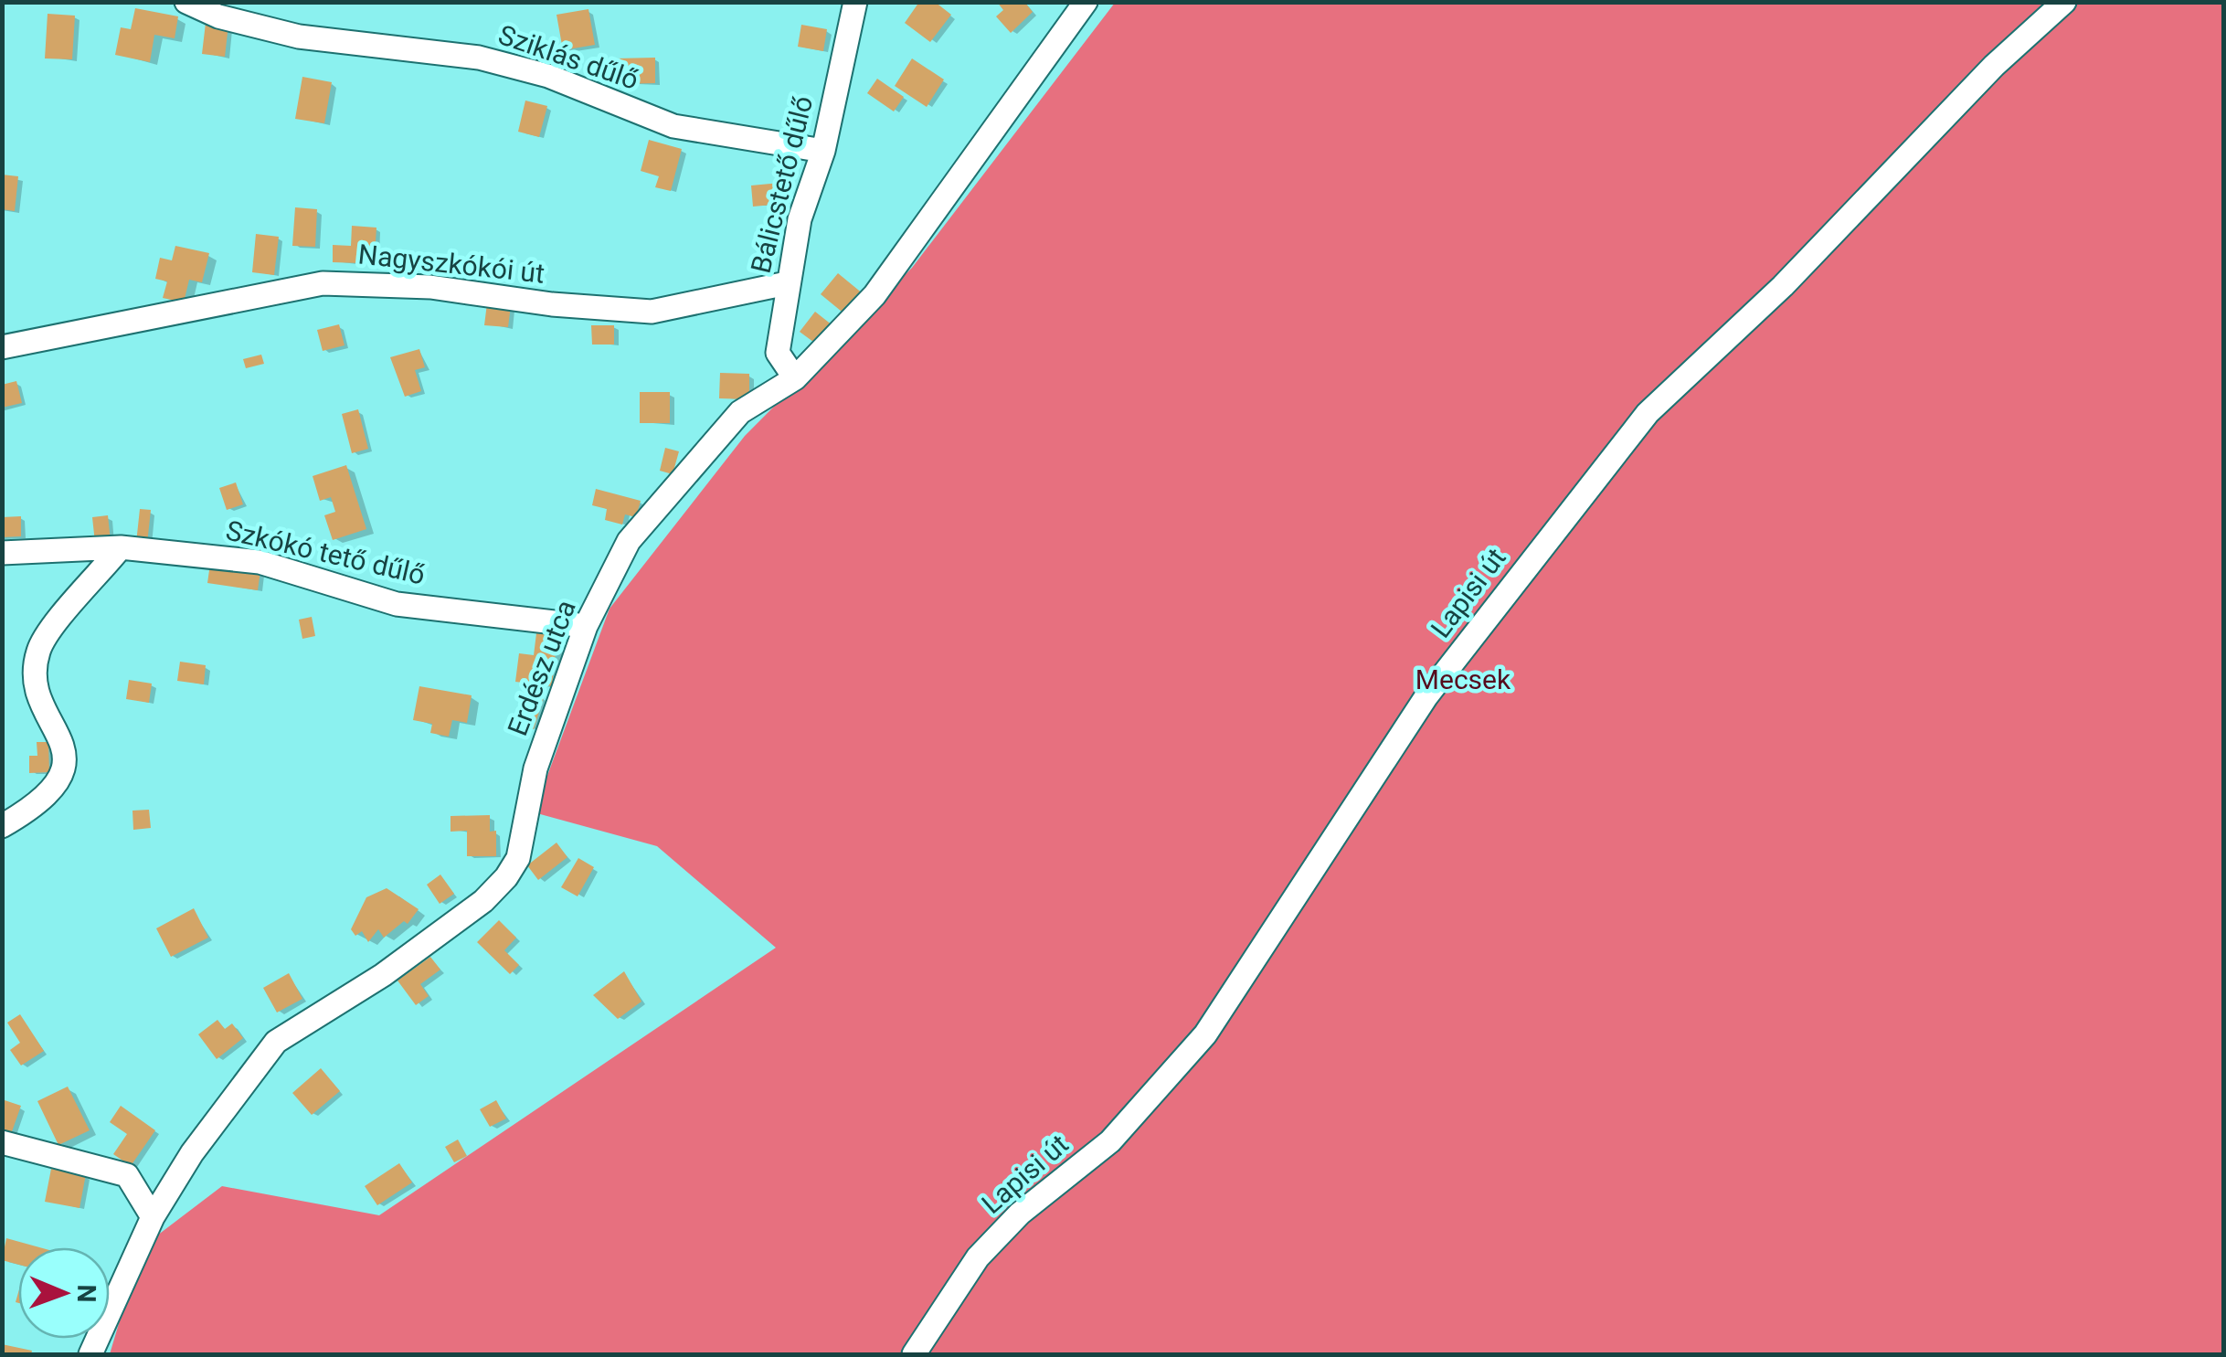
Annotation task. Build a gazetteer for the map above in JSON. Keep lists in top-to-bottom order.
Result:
{
  "streets": {
    "street": [
      "Sziklás dűlő",
      "Bálicstető dűlő",
      "Nagyszkókói út",
      "Szkókó tető dűlő",
      "Lapisi út",
      "Erdész utca"
    ]
  },
  "crossings": [
    ["Sziklás dűlő", "Bálicstető dűlő"],
    ["Bálicstető dűlő", "Nagyszkókói út"],
    ["Bálicstető dűlő", "Erdész utca"],
    ["Szkókó tető dűlő", "Erdész utca"]
  ],
  "parks": ["Mecsek"],
  "north": "right"
}
